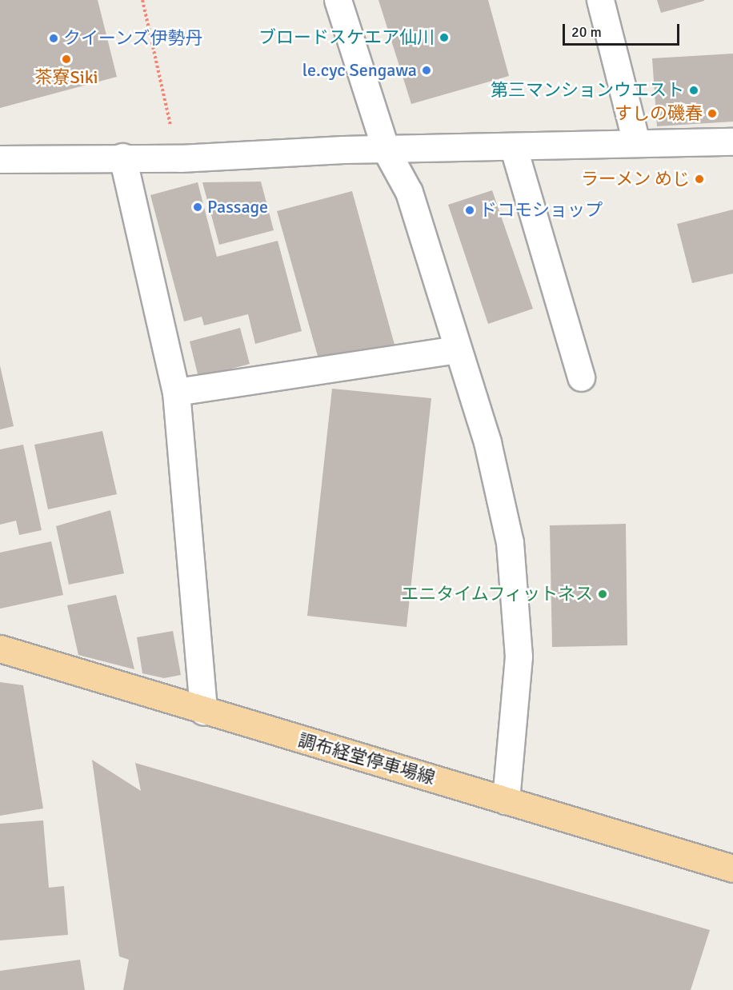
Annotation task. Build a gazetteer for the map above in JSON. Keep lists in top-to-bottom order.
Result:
{
  "streets": {
    "main road": ["調布経堂停車場線"]
  },
  "places": [
    "ブロードスケエア仙川",
    "クイーンズ伊勢丹",
    "茶寮Siki",
    "le.cyc Sengawa",
    "第三マンションウエスト",
    "すしの磯春",
    "ラーメン めじ",
    "Passage",
    "ドコモショップ",
    "エニタイムフィットネス"
  ],
  "scale_bar": "20 m"
}
